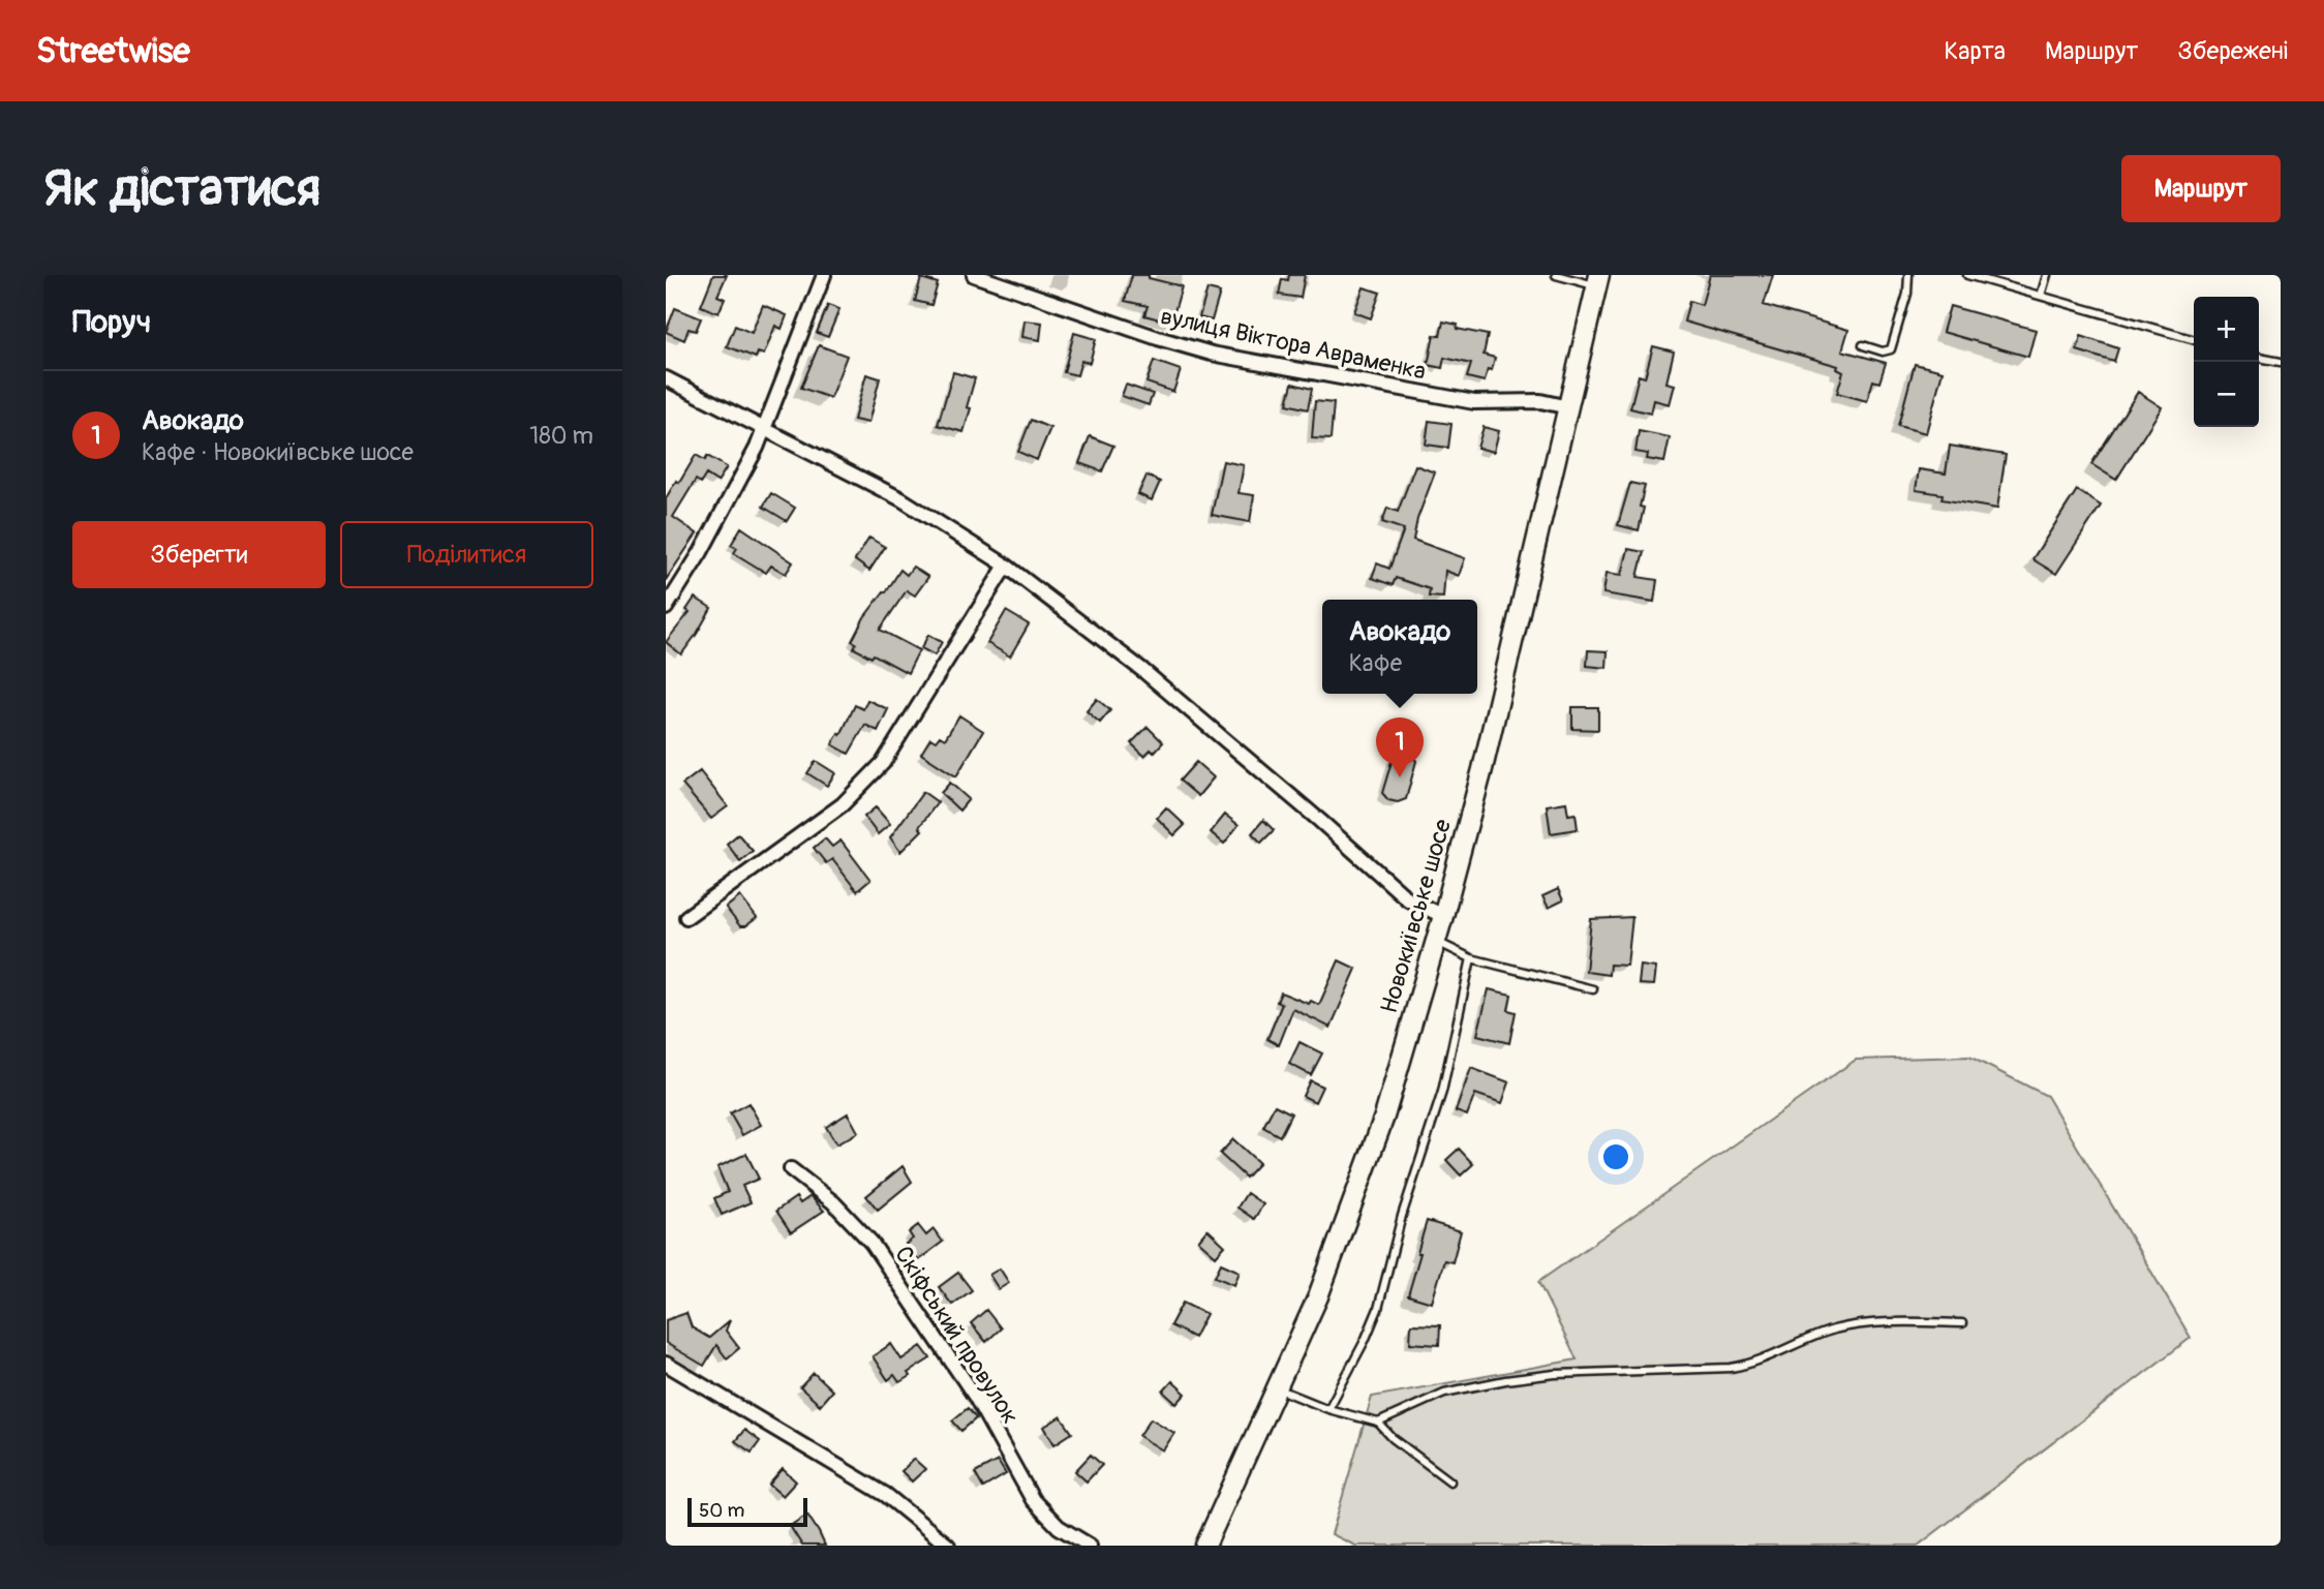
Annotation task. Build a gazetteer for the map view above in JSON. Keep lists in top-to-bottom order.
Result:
{
  "streets": {
    "main road": ["Новокиївське шосе"],
    "street": ["вулиця Віктора Авраменка", "Скіфський провулок"]
  },
  "crossings": [
    ["вулиця Віктора Авраменка", "Новокиївське шосе"]
  ],
  "scale_bar": "50 m",
  "page": {
    "header": "Streetwise",
    "nav": ["Карта", "Маршрут", "Збережені"],
    "buttons": [
      "Маршрут",
      ["Зберегти", "Поділитися"]
    ],
    "title": "Як дістатися",
    "heading": "Поруч",
    "map_buttons": ["+", "−"],
    "list": [
      {
        "mark": "1",
        "name": "Авокадо",
        "note": "Кафе · Новокиївське шосе",
        "value": "180 m"
      }
    ],
    "popup": ["Авокадо", "Кафе"],
    "pins": "1",
    "scale": "50 m"
  }
}
